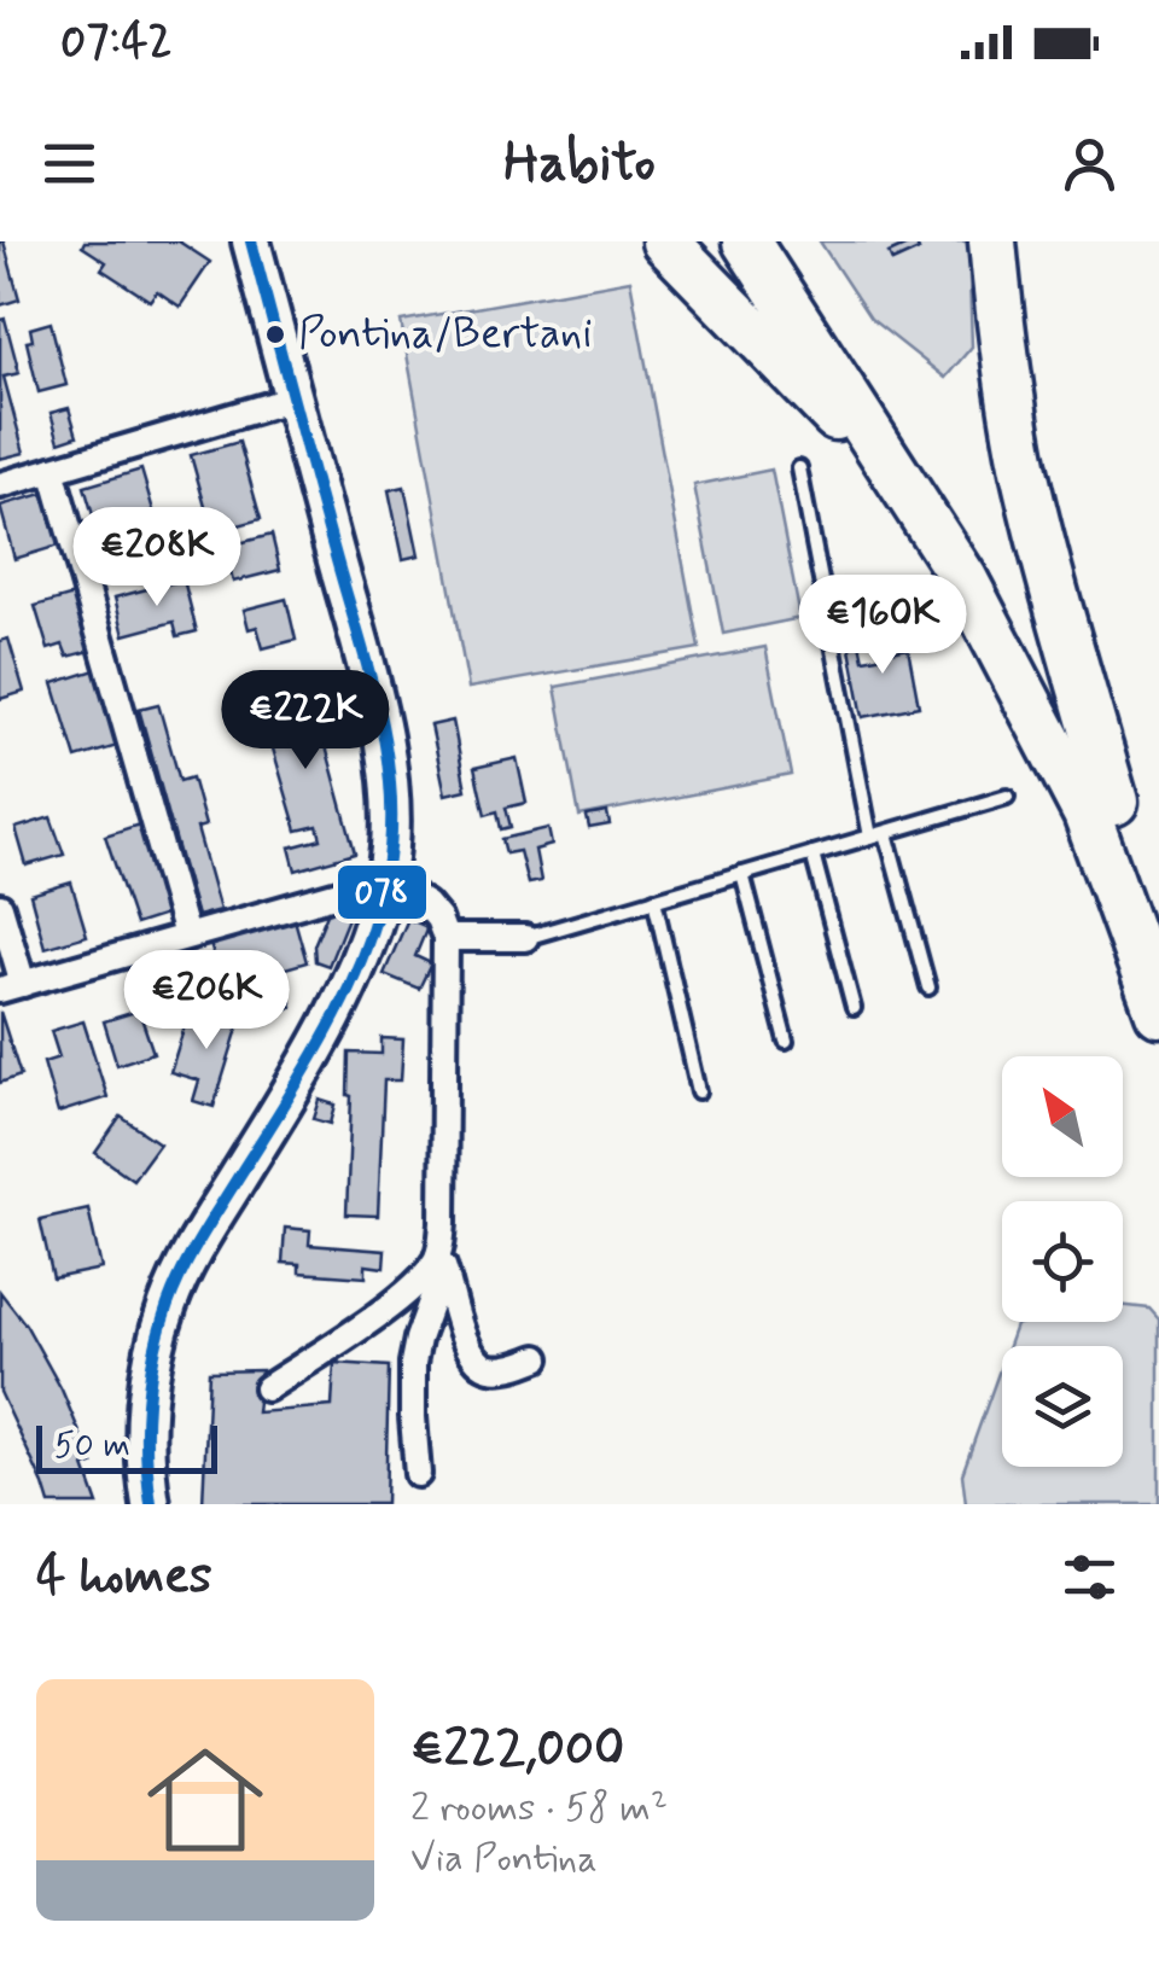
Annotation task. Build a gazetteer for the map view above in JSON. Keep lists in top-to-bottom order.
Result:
{
  "places": ["Pontina/Bertani"],
  "lines": ["transit line 078"],
  "scale_bar": "50 m",
  "north": "top left",
  "page": {
    "status": "07:42",
    "header": "Habito",
    "price": [
      "€208K",
      "€160K",
      "€222K",
      "€206K"
    ],
    "scale": "50 m",
    "heading": "4 homes",
    "list": [
      {
        "name": "€222,000",
        "note": "2 rooms · 58 m² · Via Pontina"
      }
    ]
  }
}
